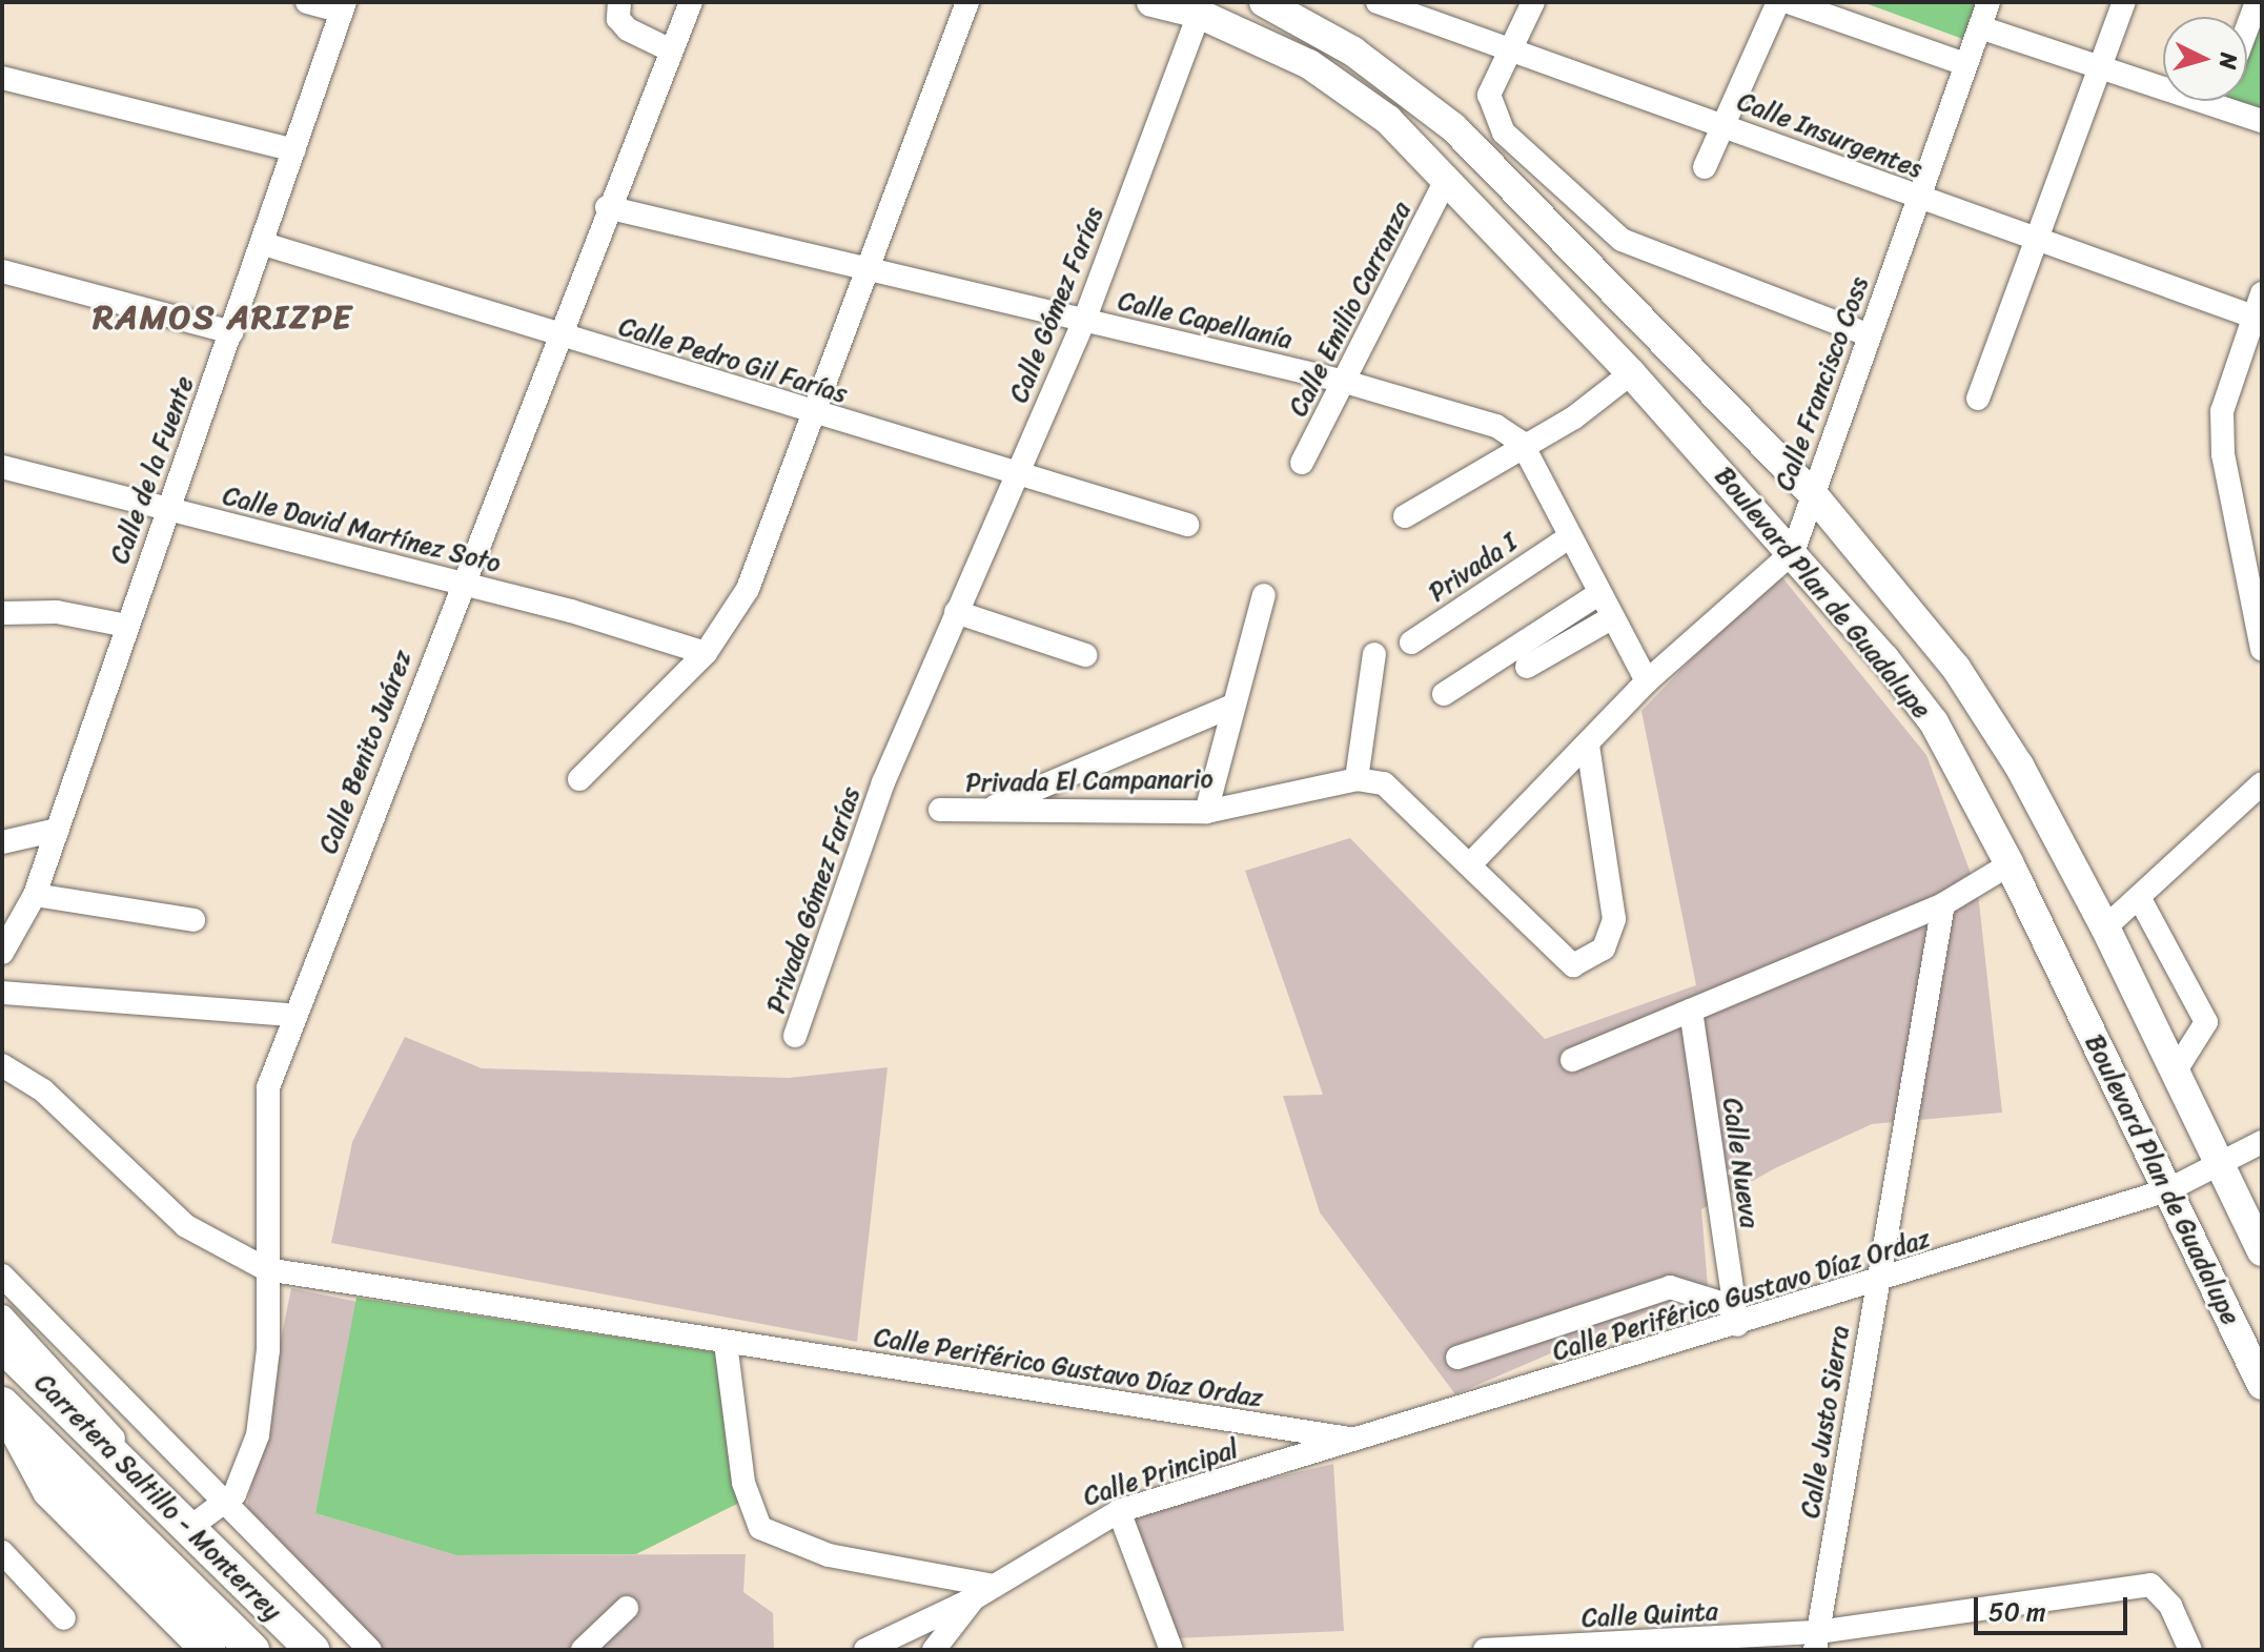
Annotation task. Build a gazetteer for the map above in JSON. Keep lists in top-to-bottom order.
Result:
{
  "streets": {
    "highway": ["Carretera Saltillo - Monterrey"],
    "main road": ["Boulevard Plan de Guadalupe"],
    "street": [
      "Calle Insurgentes",
      "Calle Gómez Farías",
      "Calle Emilio Carranza",
      "Calle Capellanía",
      "Calle Pedro Gil Farías",
      "Calle Francisco Coss",
      "Calle de la Fuente",
      "Calle David Martínez Soto",
      "Privada I",
      "Calle Benito Juárez",
      "Privada El Campanario",
      "Privada Gómez Farías",
      "Calle Nueva",
      "Calle Periférico Gustavo Díaz Ordaz",
      "Calle Justo Sierra",
      "Calle Principal",
      "Calle Quinta"
    ]
  },
  "crossings": [
    ["Calle Insurgentes", "Calle Francisco Coss"],
    ["Calle Gómez Farías", "Calle Capellanía"],
    ["Calle Gómez Farías", "Calle Pedro Gil Farías"],
    ["Calle Gómez Farías", "Boulevard Plan de Guadalupe"],
    ["Calle Gómez Farías", "Privada Gómez Farías"],
    ["Calle Emilio Carranza", "Calle Capellanía"],
    ["Calle Emilio Carranza", "Boulevard Plan de Guadalupe"],
    ["Calle Capellanía", "Calle Benito Juárez"],
    ["Calle Pedro Gil Farías", "Calle de la Fuente"],
    ["Calle Pedro Gil Farías", "Calle Benito Juárez"],
    ["Calle Francisco Coss", "Boulevard Plan de Guadalupe"],
    ["Calle de la Fuente", "Calle David Martínez Soto"],
    ["Calle David Martínez Soto", "Calle Benito Juárez"],
    ["Boulevard Plan de Guadalupe", "Calle Periférico Gustavo Díaz Ordaz"],
    ["Calle Benito Juárez", "Calle Periférico Gustavo Díaz Ordaz"],
    ["Calle Benito Juárez", "Carretera Saltillo - Monterrey"],
    ["Calle Nueva", "Calle Periférico Gustavo Díaz Ordaz"],
    ["Calle Periférico Gustavo Díaz Ordaz", "Calle Justo Sierra"],
    ["Calle Periférico Gustavo Díaz Ordaz", "Calle Principal"],
    ["Calle Justo Sierra", "Calle Quinta"]
  ],
  "districts": ["RAMOS ARIZPE"],
  "scale_bar": "50 m",
  "north": "right"
}
